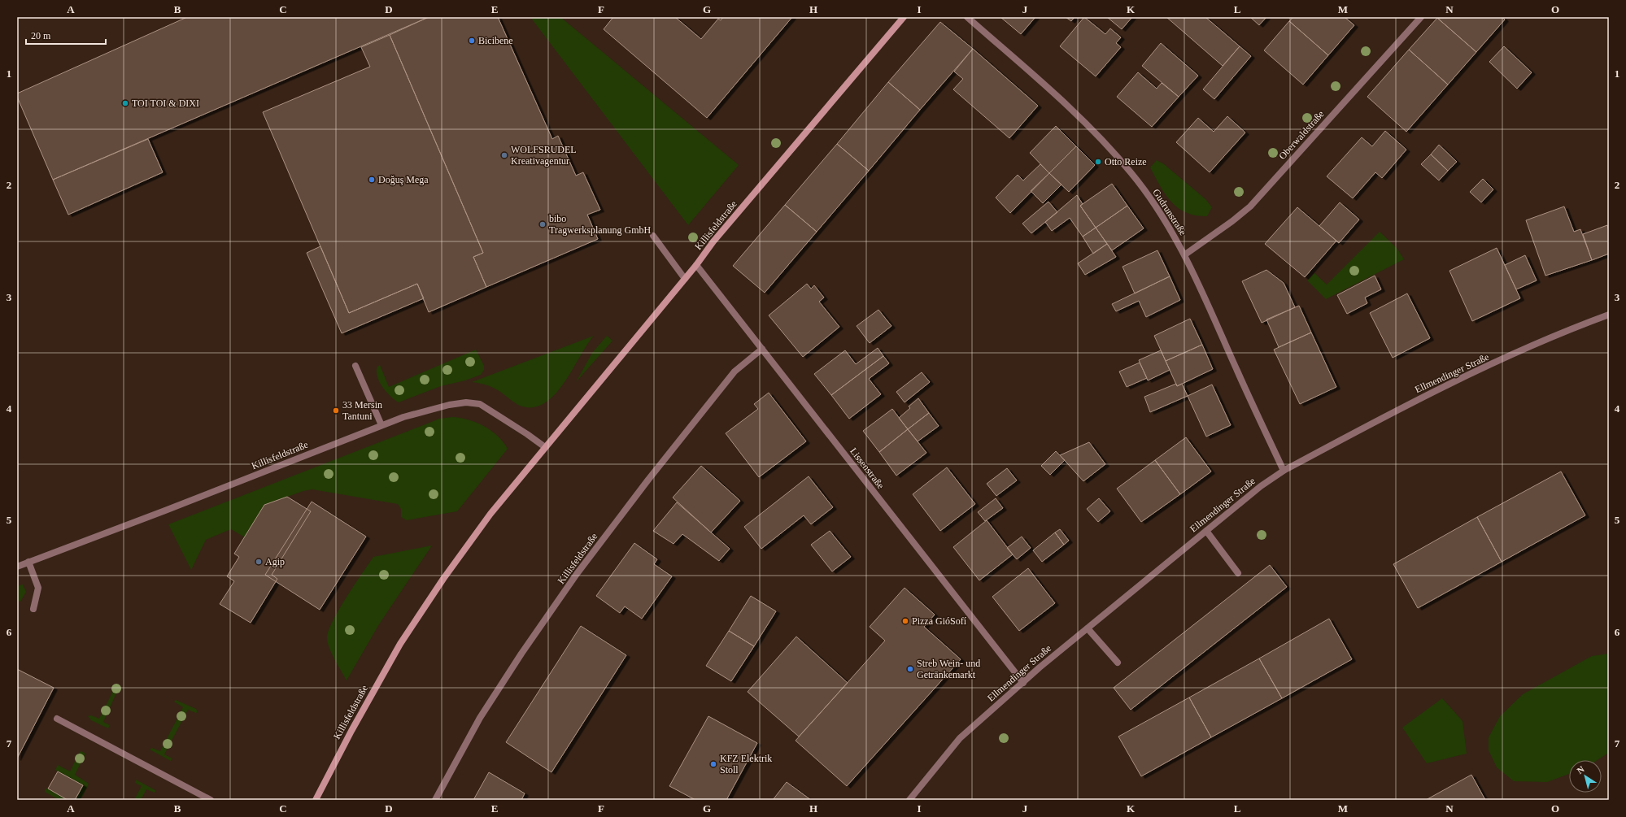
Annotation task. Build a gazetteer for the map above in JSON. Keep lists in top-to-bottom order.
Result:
{
  "streets": {
    "main road": ["Killisfeldstraße"],
    "street": [
      "Oberwaldstraße",
      "Gudrunstraße",
      "Ellmendinger Straße",
      "Lissenstraße"
    ]
  },
  "crossings": [
    ["Oberwaldstraße", "Gudrunstraße"],
    ["Gudrunstraße", "Ellmendinger Straße"],
    ["Killisfeldstraße", "Lissenstraße"],
    ["Ellmendinger Straße", "Lissenstraße"]
  ],
  "places": [
    "Bicibene",
    "TOI TOI & DIXI",
    "WOLFSRUDEL Kreativagentur",
    "Otto Reize",
    "Doğuş Mega",
    "bibo Tragwerksplanung GmbH",
    "33 Mersin Tantuni",
    "Agip",
    "Pizza GióSofí",
    "Streb Wein- und Getränkemarkt",
    "KFZ Elektrik Stoll"
  ],
  "scale_bar": "20 m",
  "north": "top left",
  "grid": {
    "columns": [
      "A",
      "B",
      "C",
      "D",
      "E",
      "F",
      "G",
      "H",
      "I",
      "J",
      "K",
      "L",
      "M",
      "N",
      "O"
    ],
    "rows": [
      "1",
      "2",
      "3",
      "4",
      "5",
      "6",
      "7"
    ]
  }
}
